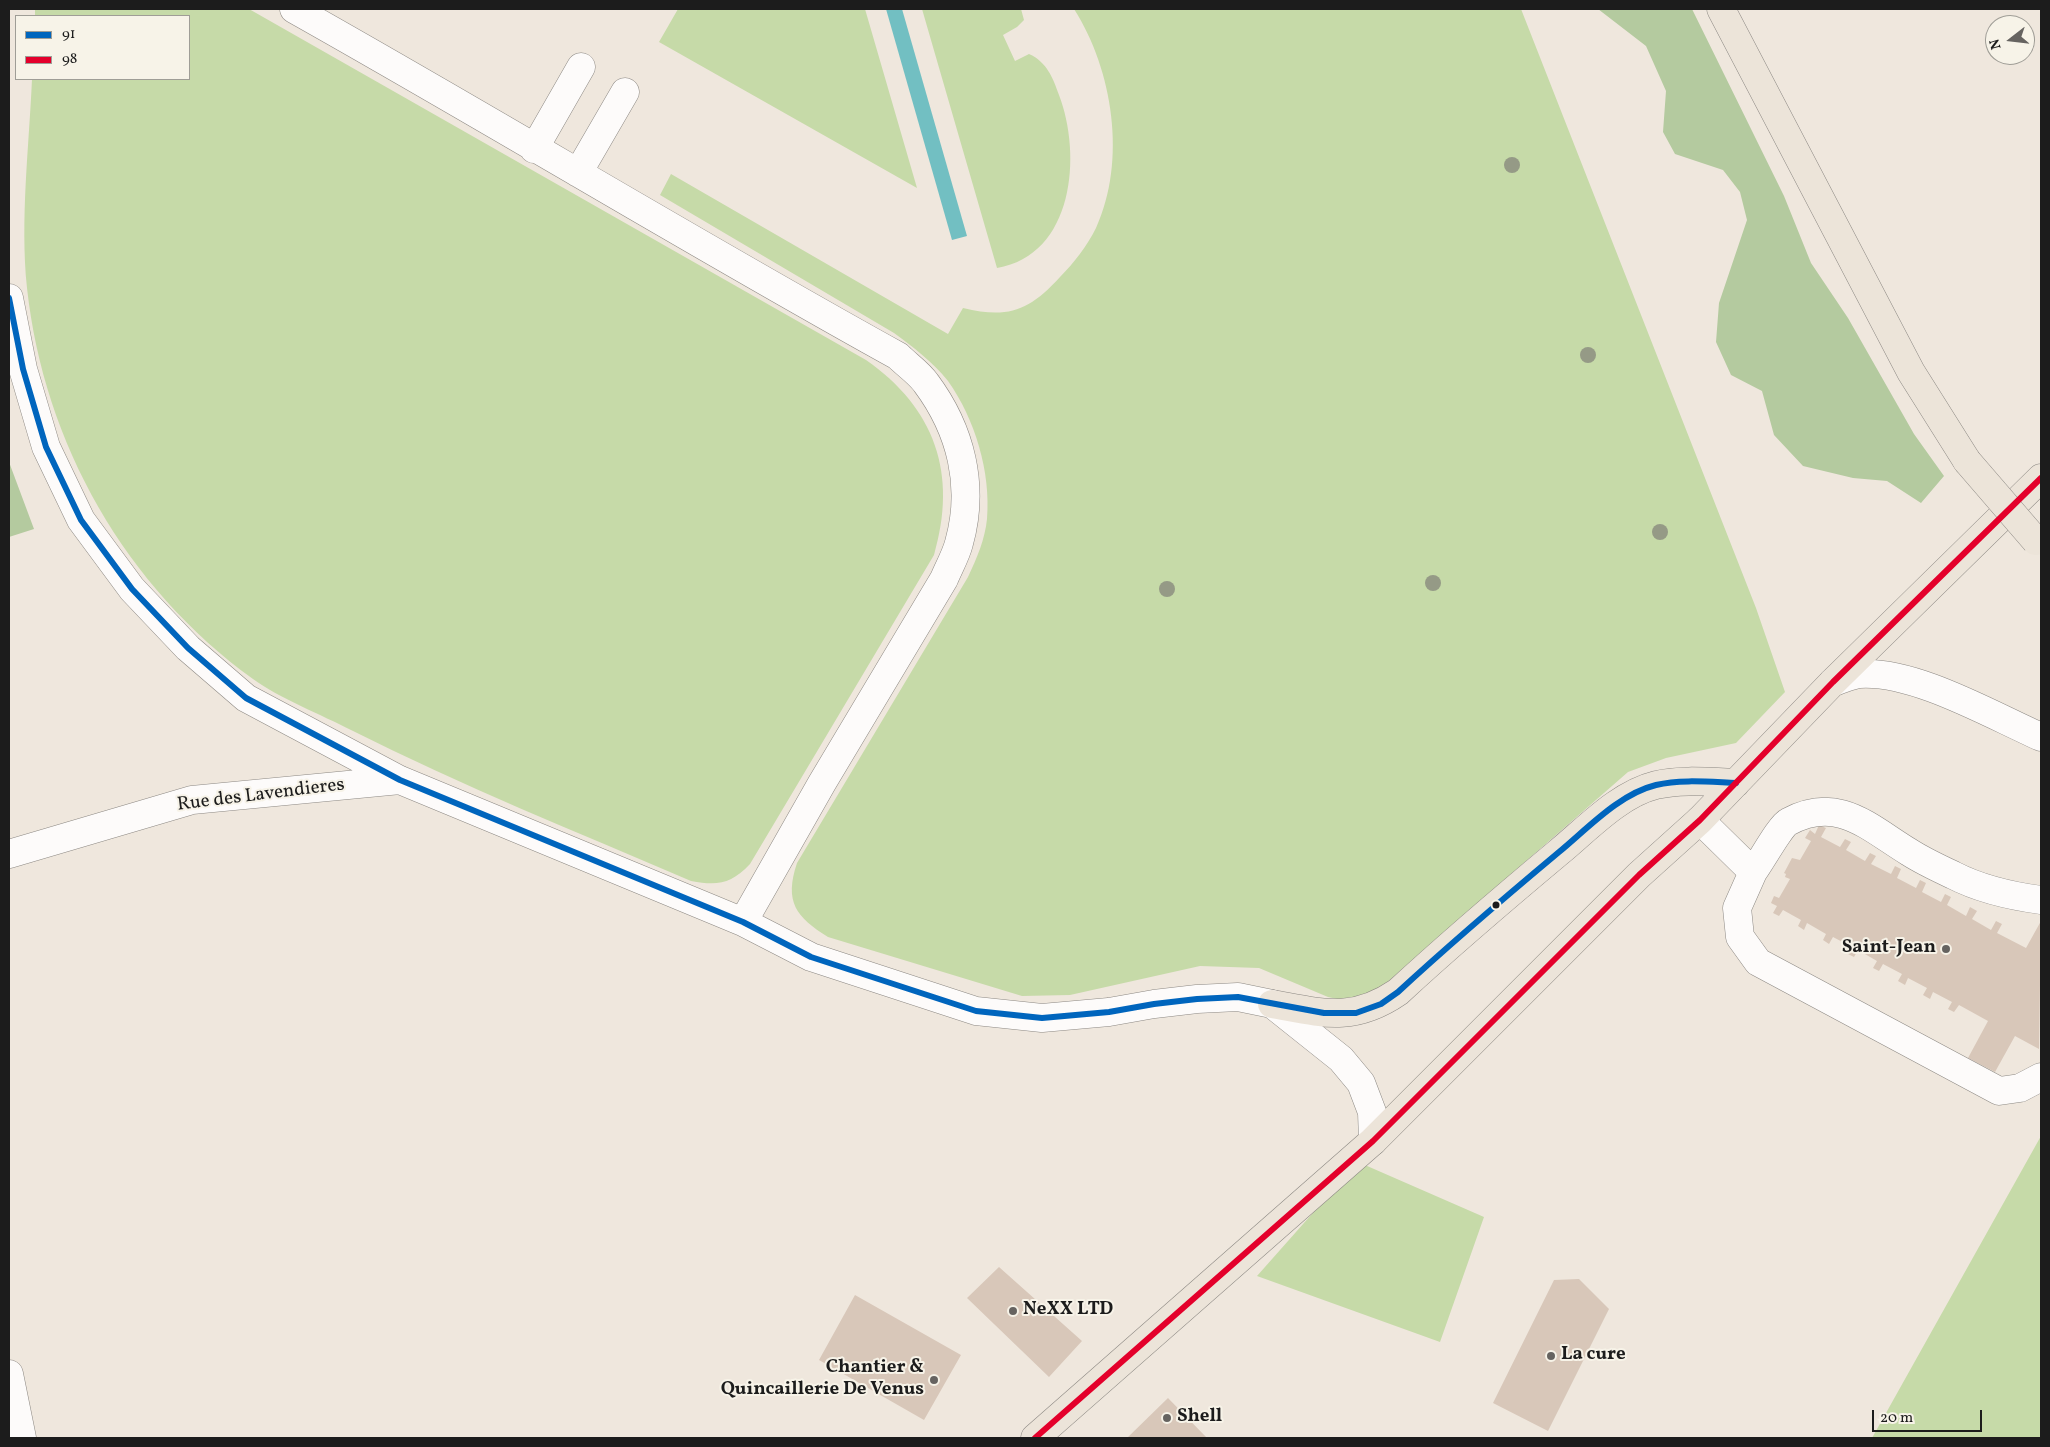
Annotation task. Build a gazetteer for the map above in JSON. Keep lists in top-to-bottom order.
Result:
{
  "streets": {
    "street": ["Rue des Lavendieres"]
  },
  "places": [
    "Saint-Jean",
    "NeXX LTD",
    "La cure",
    "Chantier & Quincaillerie De Venus",
    "Shell"
  ],
  "lines": ["transit line 91", "transit line 98"],
  "legend": ["91", "98"],
  "scale_bar": "20 m",
  "north": "left"
}
